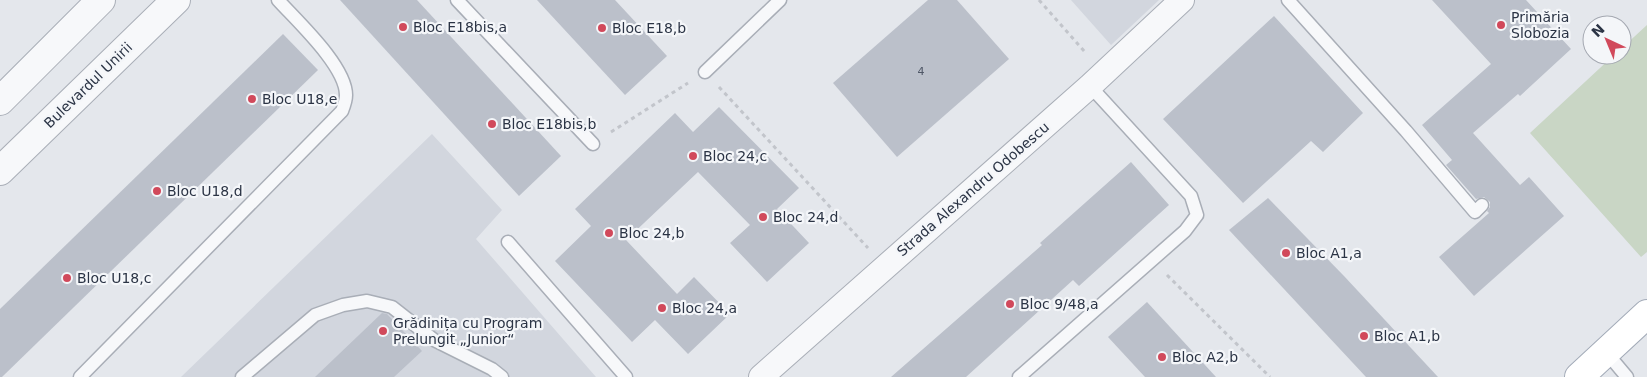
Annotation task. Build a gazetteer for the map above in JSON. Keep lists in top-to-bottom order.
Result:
{
  "streets": {
    "street": ["Bulevardul Unirii", "Strada Alexandru Odobescu"]
  },
  "places": [
    "Primăria Slobozia",
    "Bloc E18bis,a",
    "Bloc E18,b",
    "Bloc U18,e",
    "Bloc E18bis,b",
    "Bloc 24,c",
    "Bloc U18,d",
    "Bloc 24,d",
    "Bloc 24,b",
    "Bloc A1,a",
    "Bloc U18,c",
    "Bloc 9/48,a",
    "Bloc 24,a",
    "Grădinița cu Program Prelungit „Junior“",
    "Bloc A1,b",
    "Bloc A2,b"
  ],
  "house_numbers": ["4"],
  "north": "top left"
}
